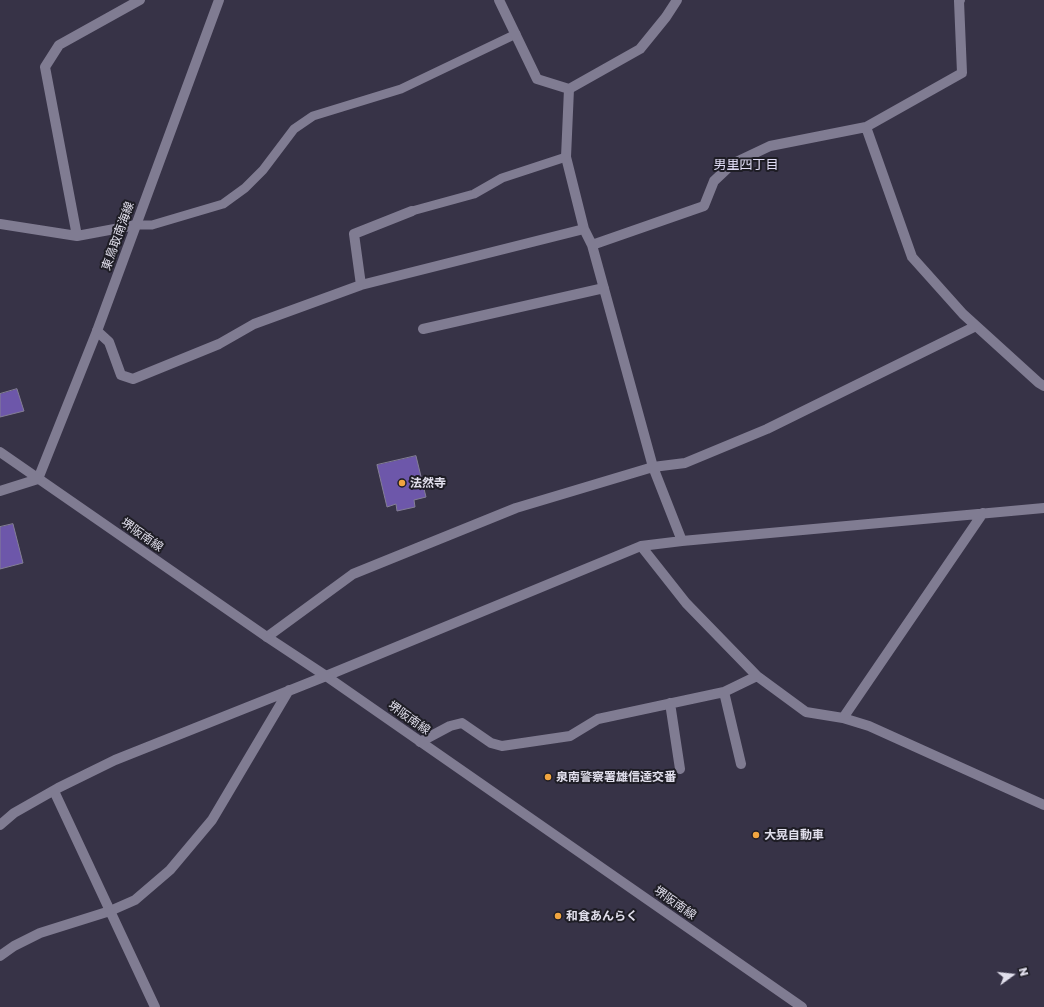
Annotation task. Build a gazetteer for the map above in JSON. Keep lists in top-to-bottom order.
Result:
{
  "streets": {
    "street": ["東鳥取南海線", "堺阪南線"]
  },
  "crossings": [
    ["東鳥取南海線", "堺阪南線"]
  ],
  "districts": ["男里四丁目"],
  "places": [
    "法然寺",
    "泉南警察署雄信達交番",
    "大晃自動車",
    "和食あんらく"
  ],
  "north": "right"
}
